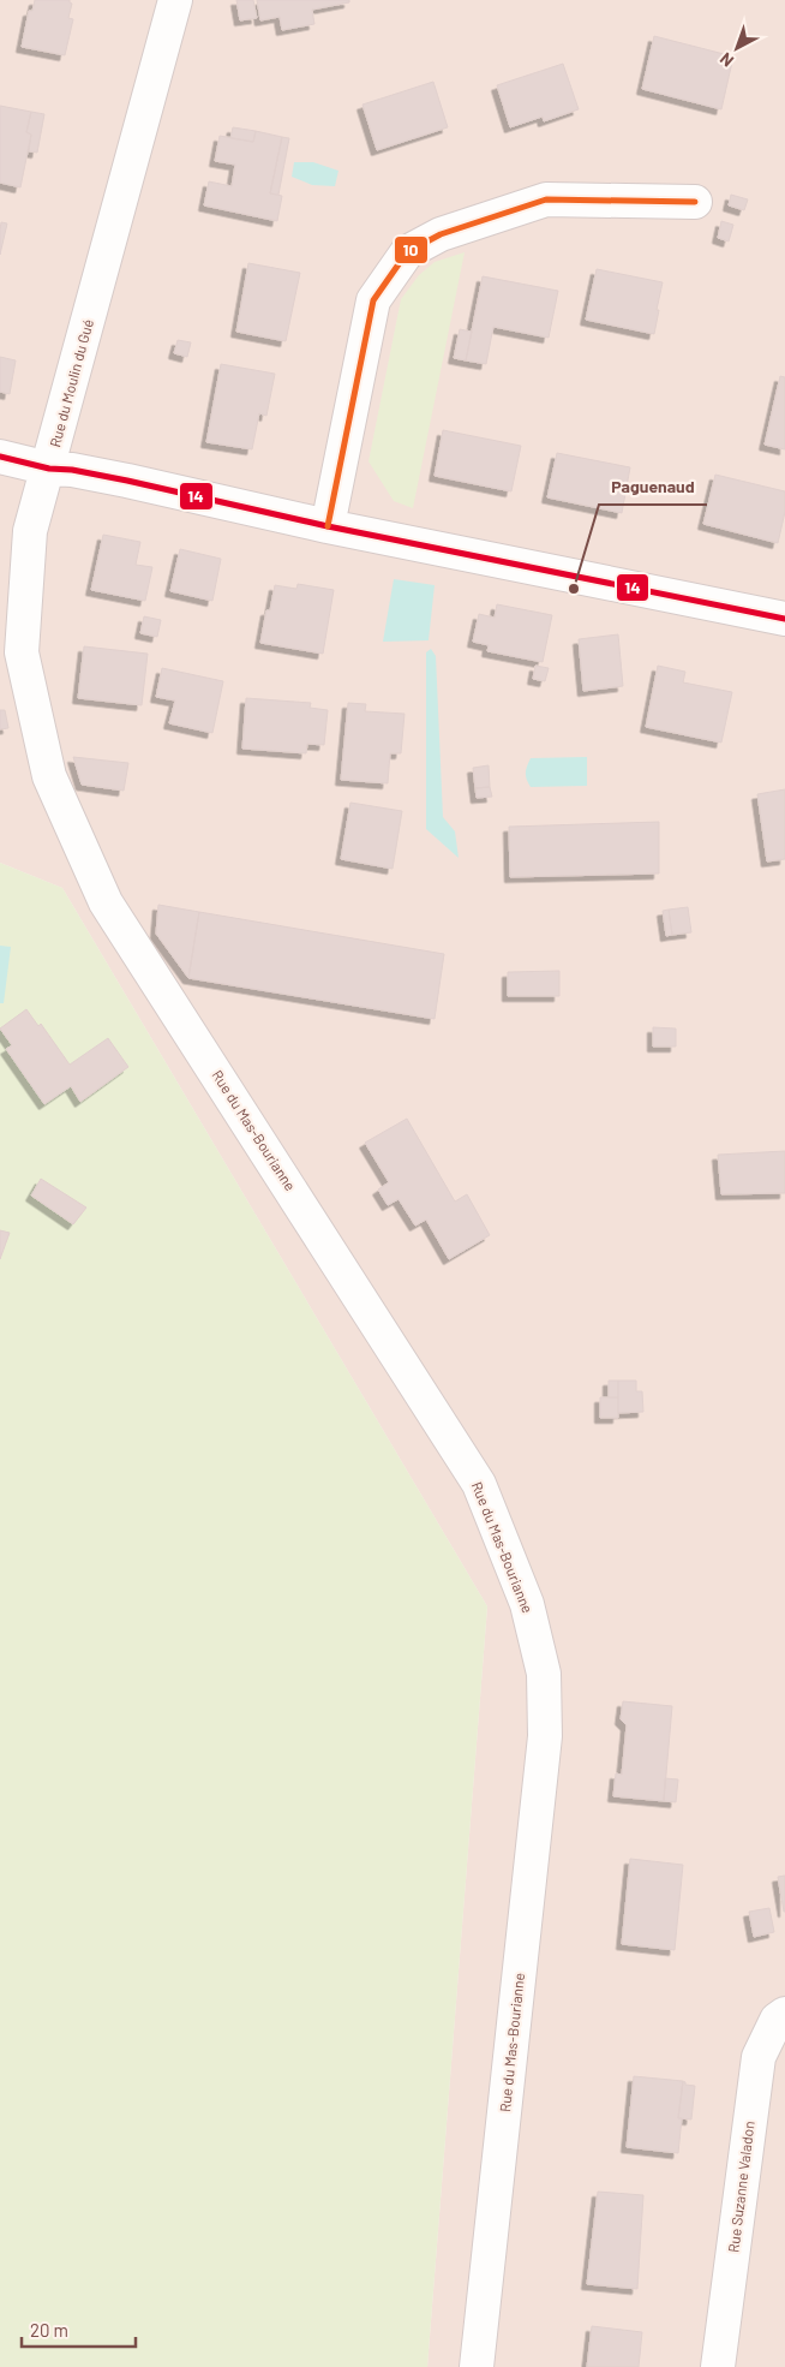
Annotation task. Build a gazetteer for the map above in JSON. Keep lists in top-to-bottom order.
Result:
{
  "streets": {
    "street": ["Rue du Moulin du Gué", "Rue du Mas-Bourianne", "Rue Suzanne Valadon"]
  },
  "crossings": [
    ["Rue du Moulin du Gué", "Rue du Mas-Bourianne"]
  ],
  "places": ["Paguenaud"],
  "lines": ["transit line 10", "transit line 14"],
  "scale_bar": "20 m",
  "north": "bottom left"
}
